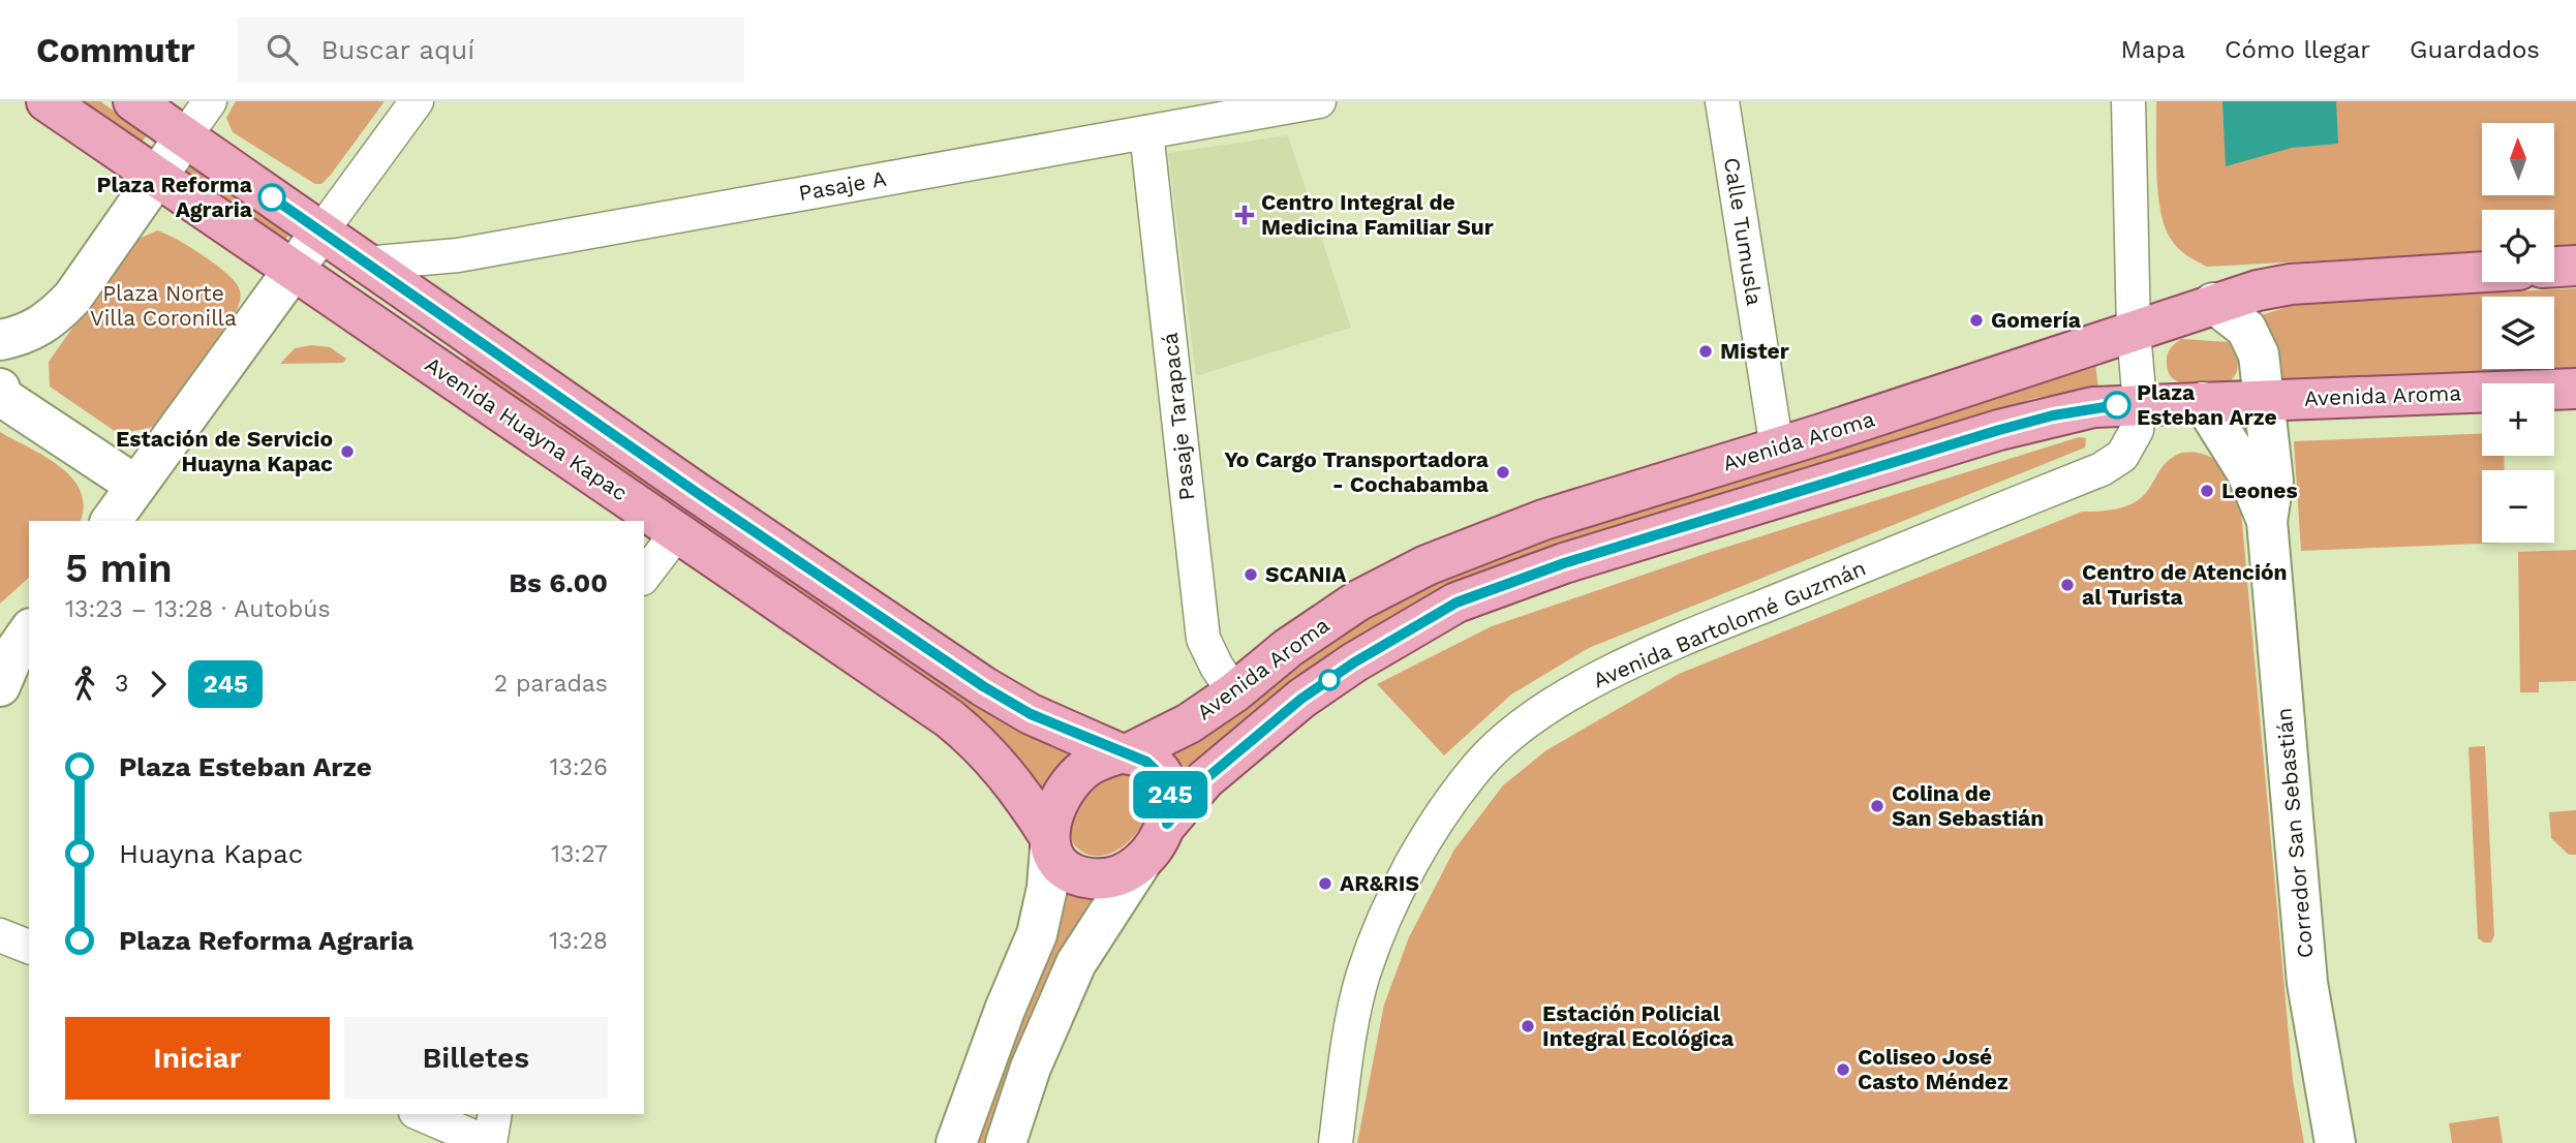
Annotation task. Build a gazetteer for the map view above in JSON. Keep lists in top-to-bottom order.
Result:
{
  "streets": {
    "main road": ["Avenida Aroma", "Avenida Huayna Kapac"],
    "street": [
      "Pasaje A",
      "Calle Tumusla",
      "Pasaje Tarapacá",
      "Avenida Bartolomé Guzmán",
      "Corredor San Sebastián"
    ]
  },
  "crossings": [
    ["Pasaje A", "Pasaje Tarapacá"],
    ["Pasaje A", "Avenida Huayna Kapac"],
    ["Calle Tumusla", "Avenida Aroma"],
    ["Avenida Aroma", "Pasaje Tarapacá"],
    ["Avenida Aroma", "Avenida Huayna Kapac"],
    ["Avenida Aroma", "Avenida Bartolomé Guzmán"],
    ["Avenida Aroma", "Corredor San Sebastián"]
  ],
  "parks": ["Plaza Norte Villa Coronilla"],
  "places": {
    "other": [
      "Plaza Reforma Agraria",
      "Gomería",
      "Mister",
      "Plaza Esteban Arze",
      "Estación de Servicio Huayna Kapac",
      "Yo Cargo Transportadora - Cochabamba",
      "Leones",
      "SCANIA",
      "Centro de Atención al Turista",
      "Colina de San Sebastián",
      "AR&RIS",
      "Estación Policial Integral Ecológica",
      "Coliseo José Casto Méndez"
    ],
    "health": ["Centro Integral de Medicina Familiar Sur"]
  },
  "lines": ["bus line 245"],
  "north": "top",
  "page": {
    "header": "Commutr",
    "search": "Buscar aquí",
    "nav": ["Mapa", "Cómo llegar", "Guardados"],
    "on_map": "245",
    "map_buttons": ["+", "−"],
    "heading": ["5 min", "13:23 – 13:28 · Autobús", "Bs 6.00"],
    "legs": ["3", "245", "2 paradas"],
    "list": [
      {
        "name": "Plaza Esteban Arze",
        "value": "13:26"
      },
      {
        "name": "Huayna Kapac",
        "value": "13:27"
      },
      {
        "name": "Plaza Reforma Agraria",
        "value": "13:28"
      }
    ],
    "buttons": ["Iniciar", "Billetes"]
  }
}
